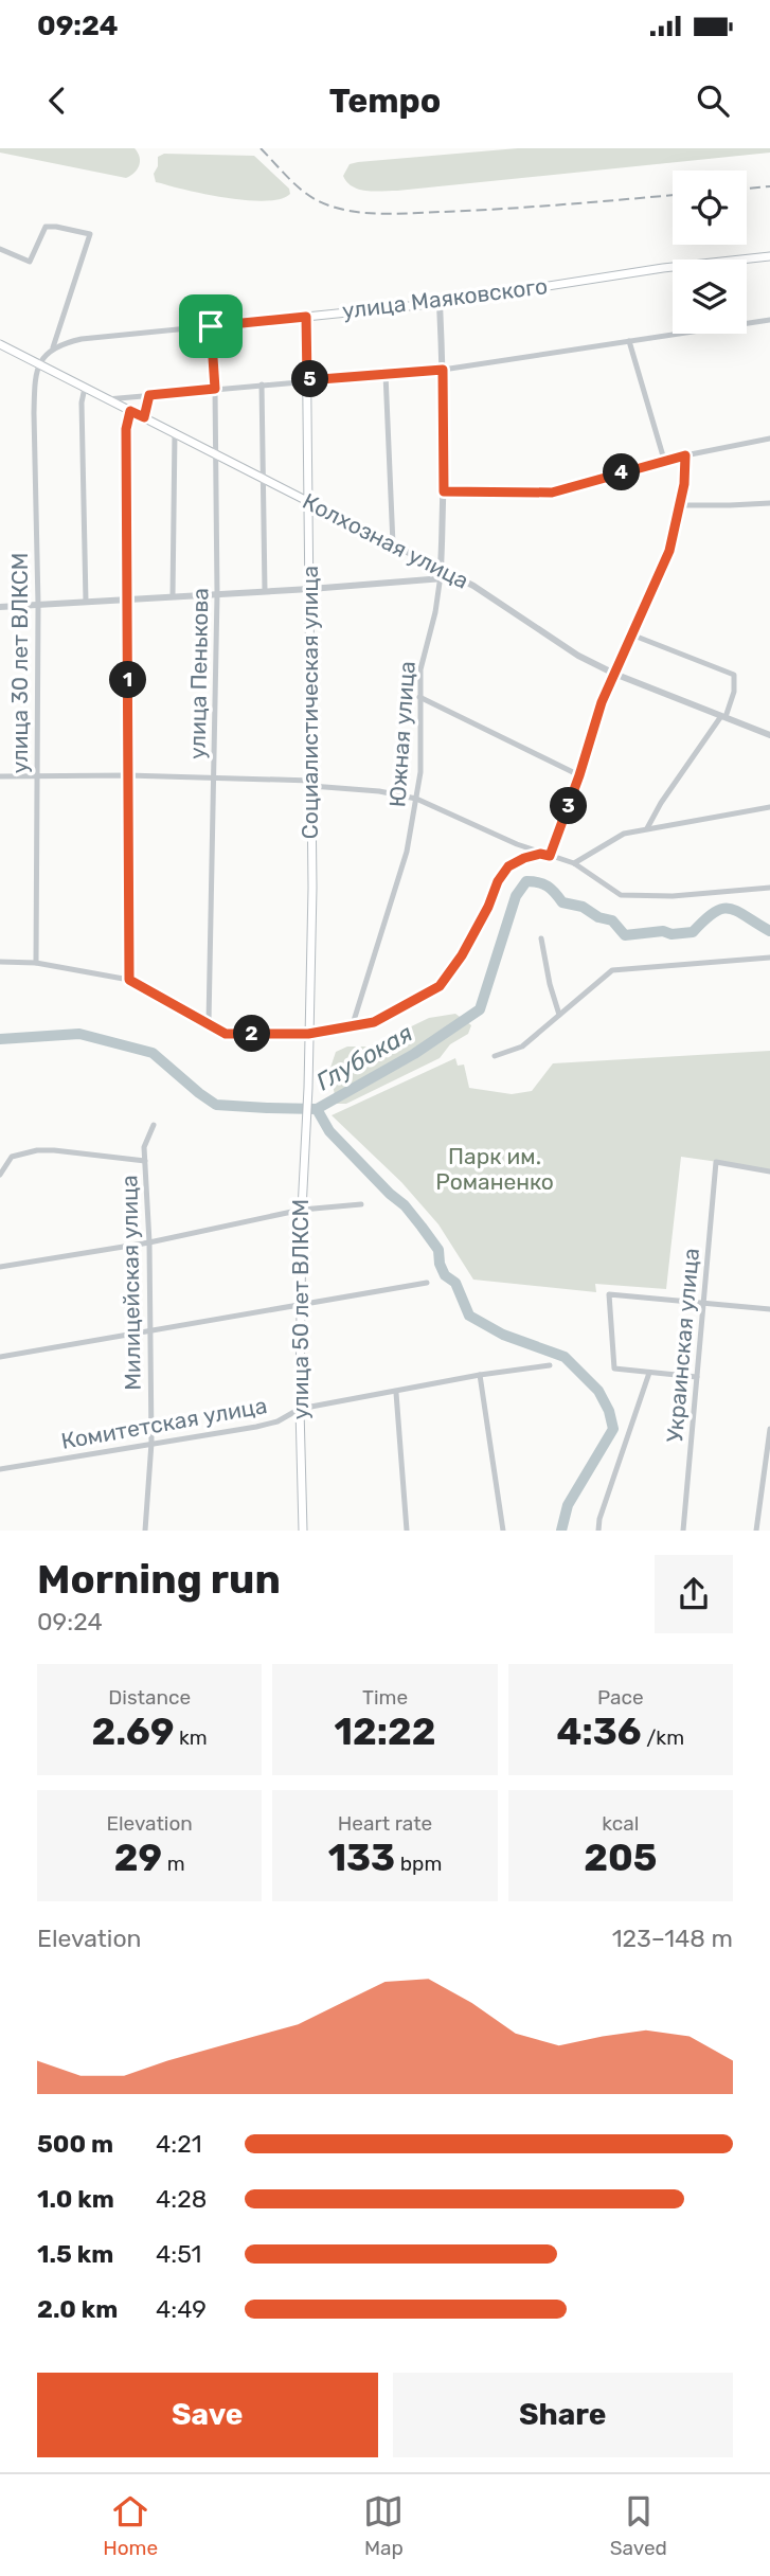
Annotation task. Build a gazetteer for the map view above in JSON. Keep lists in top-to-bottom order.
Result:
{
  "streets": {
    "main road": [
      "улица Маяковского",
      "Колхозная улица",
      "Социалистическая улица",
      "улица 50 лет ВЛКСМ"
    ],
    "street": [
      "улица 30 лет ВЛКСМ",
      "улица Пенькова",
      "Южная улица",
      "Милицейская улица",
      "Украинская улица",
      "Комитетская улица"
    ]
  },
  "crossings": [
    ["улица Маяковского", "улица Пенькова"],
    ["улица Маяковского", "Социалистическая улица"],
    ["Колхозная улица", "улица 30 лет ВЛКСМ"],
    ["Колхозная улица", "улица Пенькова"],
    ["Колхозная улица", "Социалистическая улица"],
    ["Колхозная улица", "Южная улица"],
    ["Социалистическая улица", "улица 50 лет ВЛКСМ"],
    ["Милицейская улица", "Комитетская улица"],
    ["улица 50 лет ВЛКСМ", "Комитетская улица"]
  ],
  "water": ["Глубокая"],
  "parks": ["Парк им. Романенко"],
  "page": {
    "status": "09:24",
    "header": "Tempo",
    "pins": [
      "5",
      "4",
      "1",
      "3",
      "2"
    ],
    "heading": ["Morning run", "09:24"],
    "stats": [
      ["Distance", "2.69 km"],
      ["Time", "12:22"],
      ["Pace", "4:36 /km"],
      ["Elevation", "29 m"],
      ["Heart rate", "133 bpm"],
      ["kcal", "205"]
    ],
    "chart": ["Elevation", "123–148 m"],
    "list": [
      {
        "name": "500 m",
        "note": "4:21"
      },
      {
        "name": "1.0 km",
        "note": "4:28"
      },
      {
        "name": "1.5 km",
        "note": "4:51"
      },
      {
        "name": "2.0 km",
        "note": "4:49"
      }
    ],
    "buttons": ["Save", "Share"],
    "tabs": ["Home", "Map", "Saved"]
  }
}
